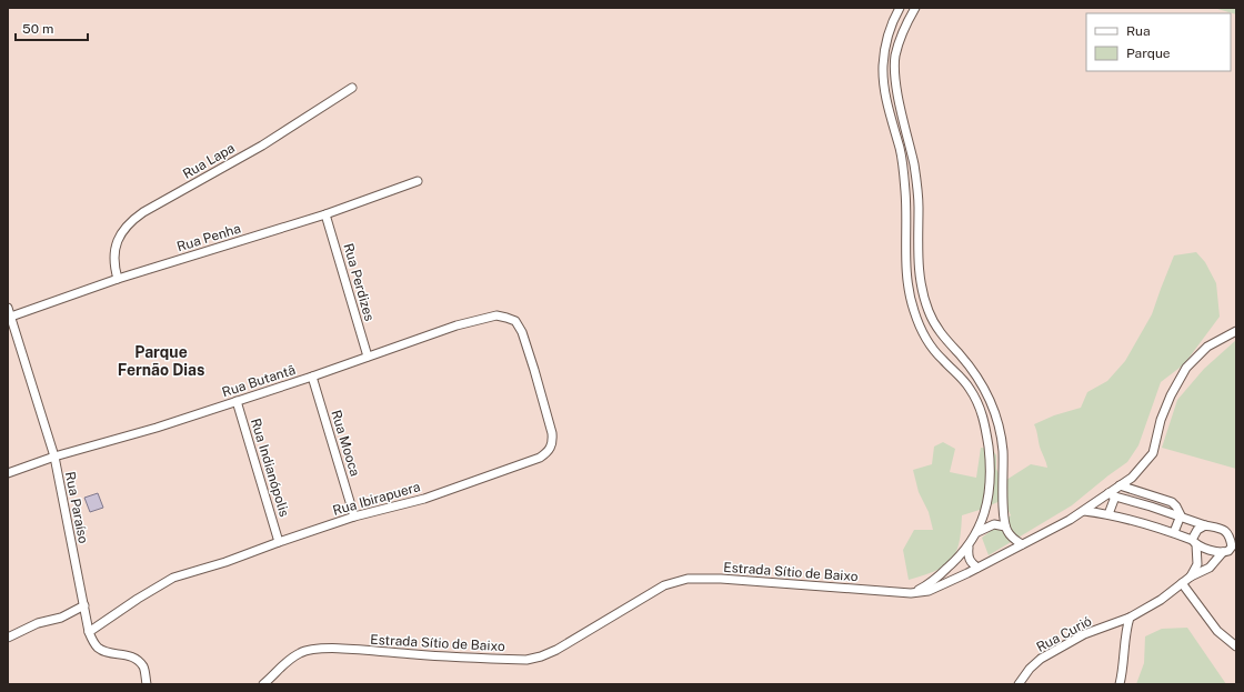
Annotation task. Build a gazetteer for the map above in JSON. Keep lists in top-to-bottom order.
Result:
{
  "streets": {
    "street": [
      "Rua Lapa",
      "Rua Penha",
      "Rua Perdizes",
      "Rua Butantã",
      "Rua Mooca",
      "Rua Indianópolis",
      "Rua Ibirapuera",
      "Rua Paraíso",
      "Estrada Sítio de Baixo",
      "Rua Curió"
    ]
  },
  "crossings": [
    ["Rua Lapa", "Rua Penha"],
    ["Rua Penha", "Rua Perdizes"],
    ["Rua Penha", "Rua Paraíso"],
    ["Rua Perdizes", "Rua Butantã"],
    ["Rua Butantã", "Rua Mooca"],
    ["Rua Butantã", "Rua Indianópolis"],
    ["Rua Butantã", "Rua Ibirapuera"],
    ["Rua Butantã", "Rua Paraíso"],
    ["Rua Mooca", "Rua Ibirapuera"],
    ["Rua Indianópolis", "Rua Ibirapuera"],
    ["Rua Ibirapuera", "Rua Paraíso"]
  ],
  "districts": ["Parque Fernão Dias"],
  "legend": ["Rua", "Parque"],
  "scale_bar": "50 m"
}
